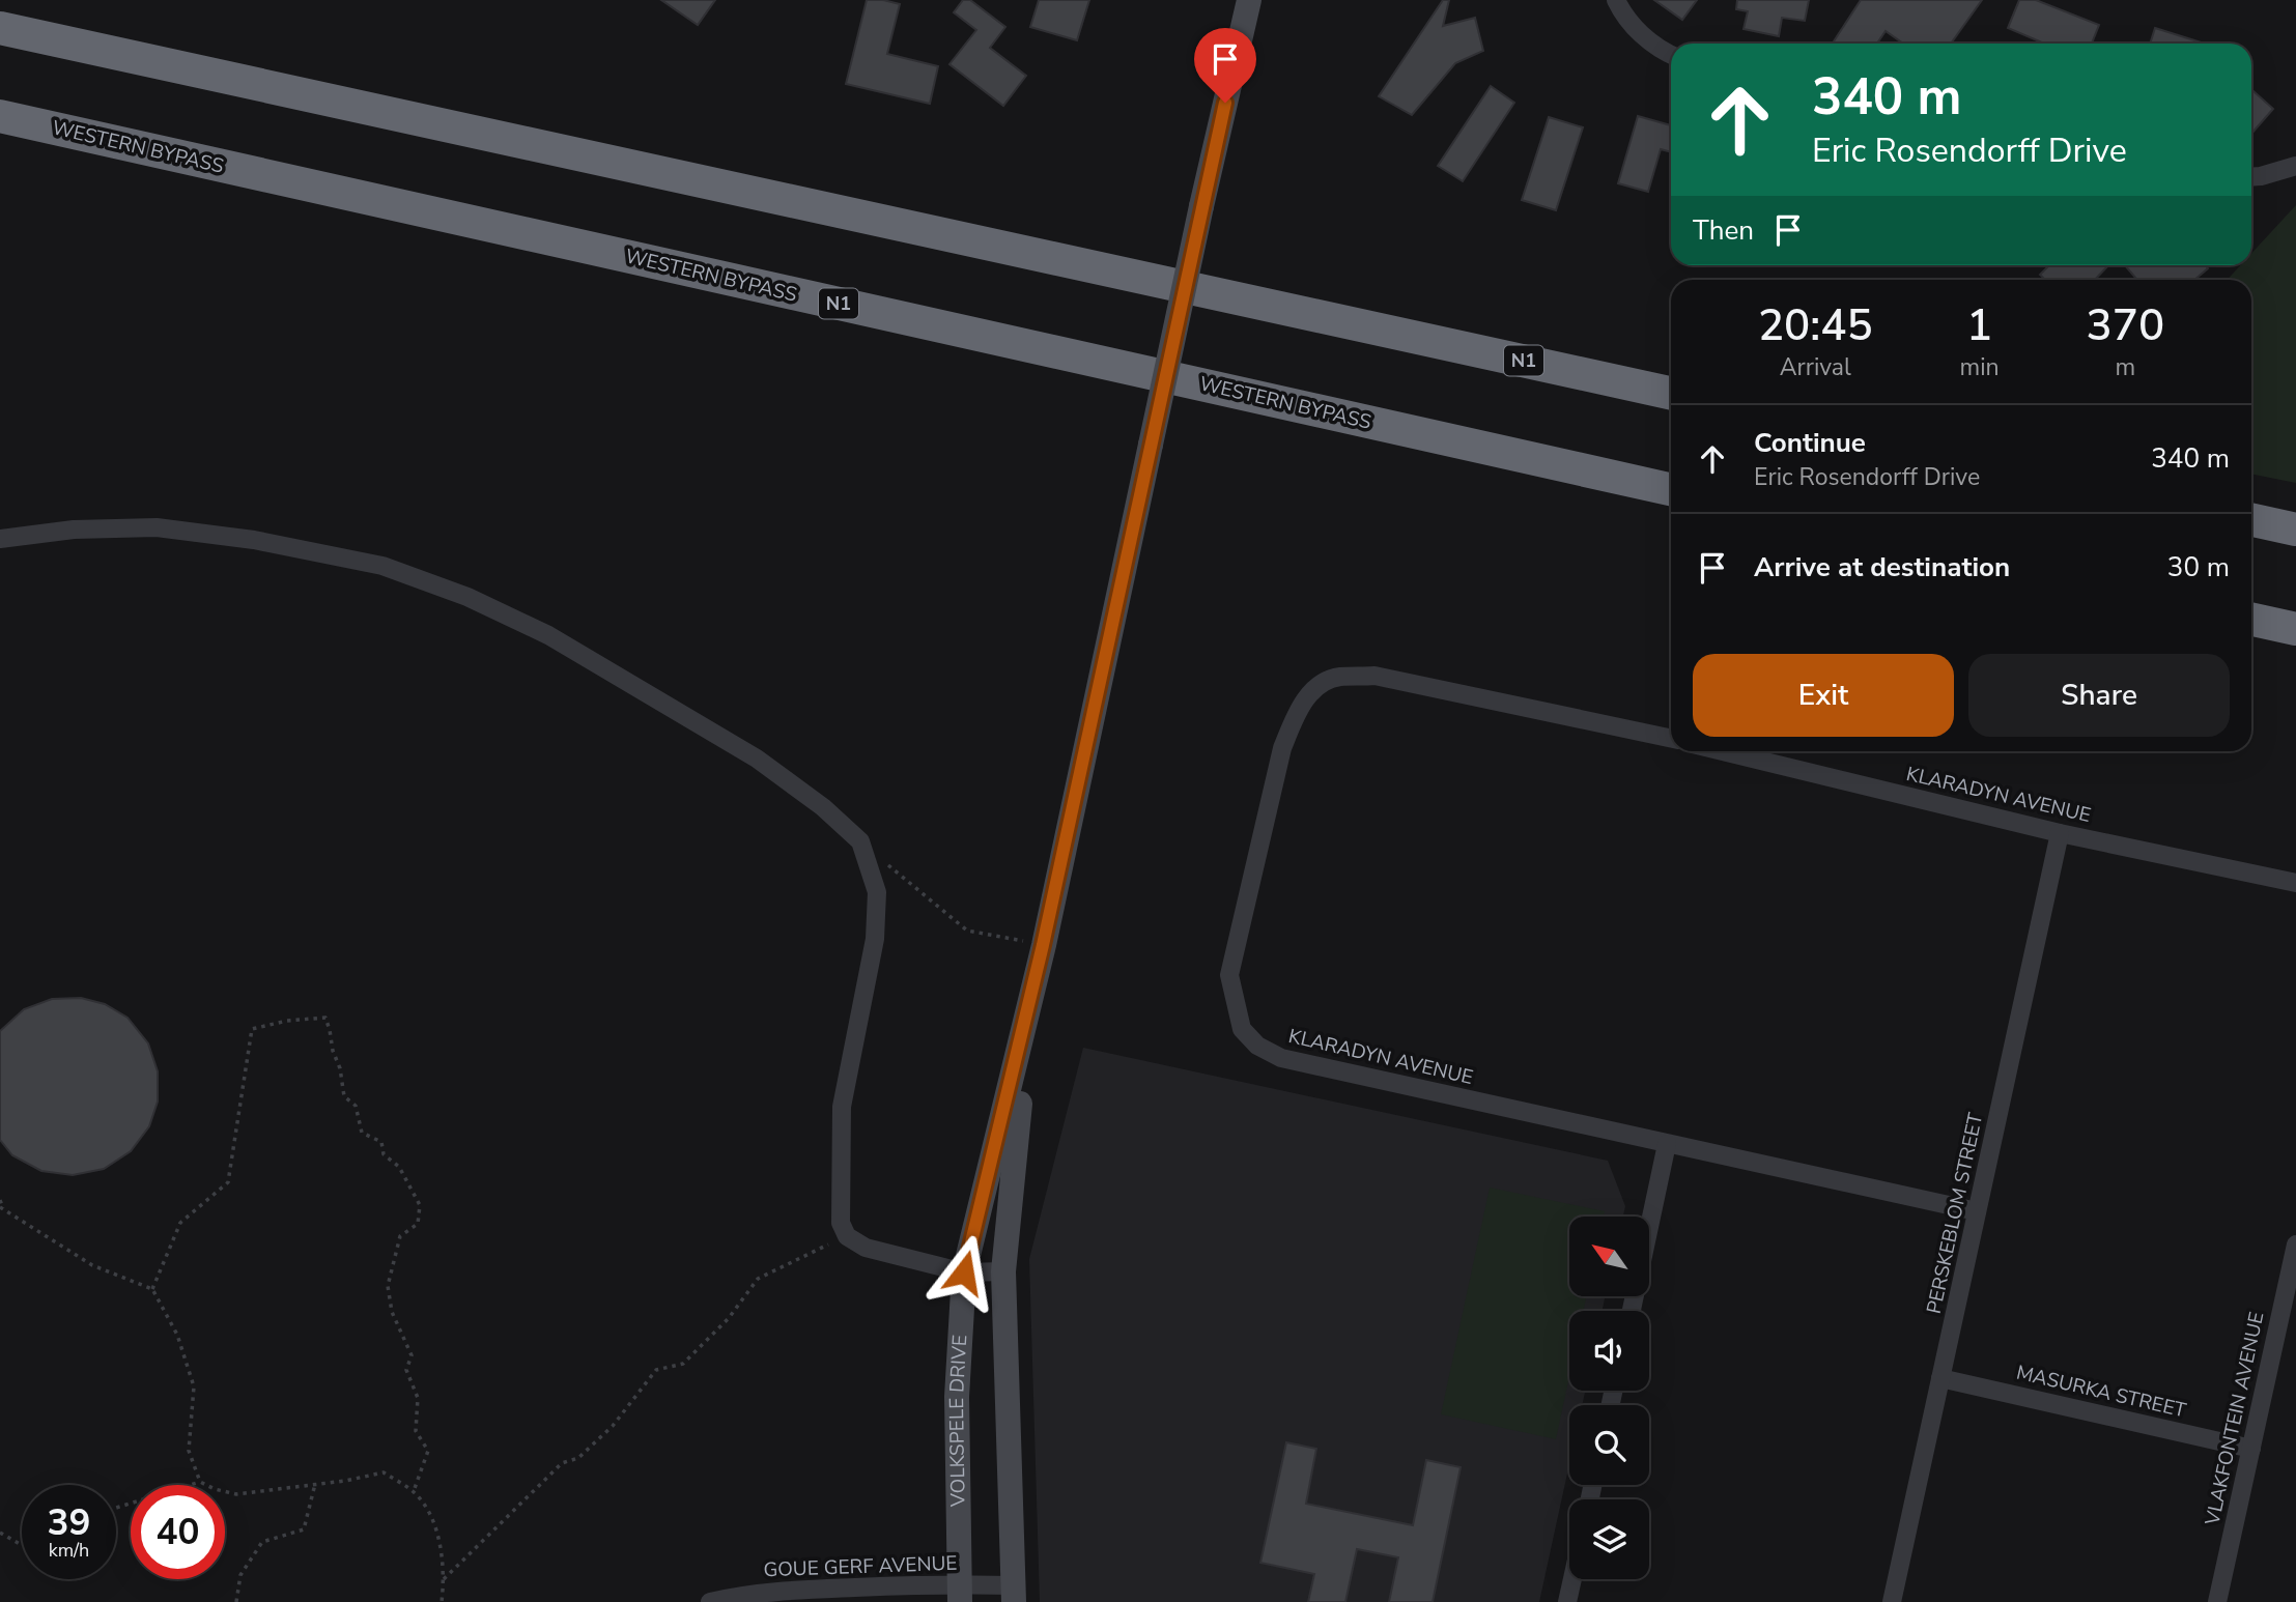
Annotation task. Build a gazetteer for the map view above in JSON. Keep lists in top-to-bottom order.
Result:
{
  "streets": {
    "highway": ["WESTERN BYPASS", "N1"],
    "street": [
      "KLARADYN AVENUE",
      "PERSKEBLOM STREET",
      "MASURKA STREET",
      "VLAKFONTEIN AVENUE",
      "VOLKSPELE DRIVE",
      "GOUE GERF AVENUE"
    ]
  },
  "crossings": [
    ["KLARADYN AVENUE", "PERSKEBLOM STREET"],
    ["PERSKEBLOM STREET", "MASURKA STREET"],
    ["MASURKA STREET", "VLAKFONTEIN AVENUE"],
    ["VOLKSPELE DRIVE", "GOUE GERF AVENUE"]
  ],
  "north": "top left",
  "page": {
    "turn": ["340 m", "Eric Rosendorff Drive"],
    "then": "Then",
    "eta": [
      "20:45",
      "Arrival",
      "1",
      "min",
      "370",
      "m"
    ],
    "list": [
      {
        "name": "Continue",
        "note": "Eric Rosendorff Drive",
        "value": "340 m"
      },
      {
        "name": "Arrive at destination",
        "value": "30 m"
      }
    ],
    "buttons": ["Exit", "Share"],
    "speed": "39 km/h",
    "limit": "40"
  }
}
